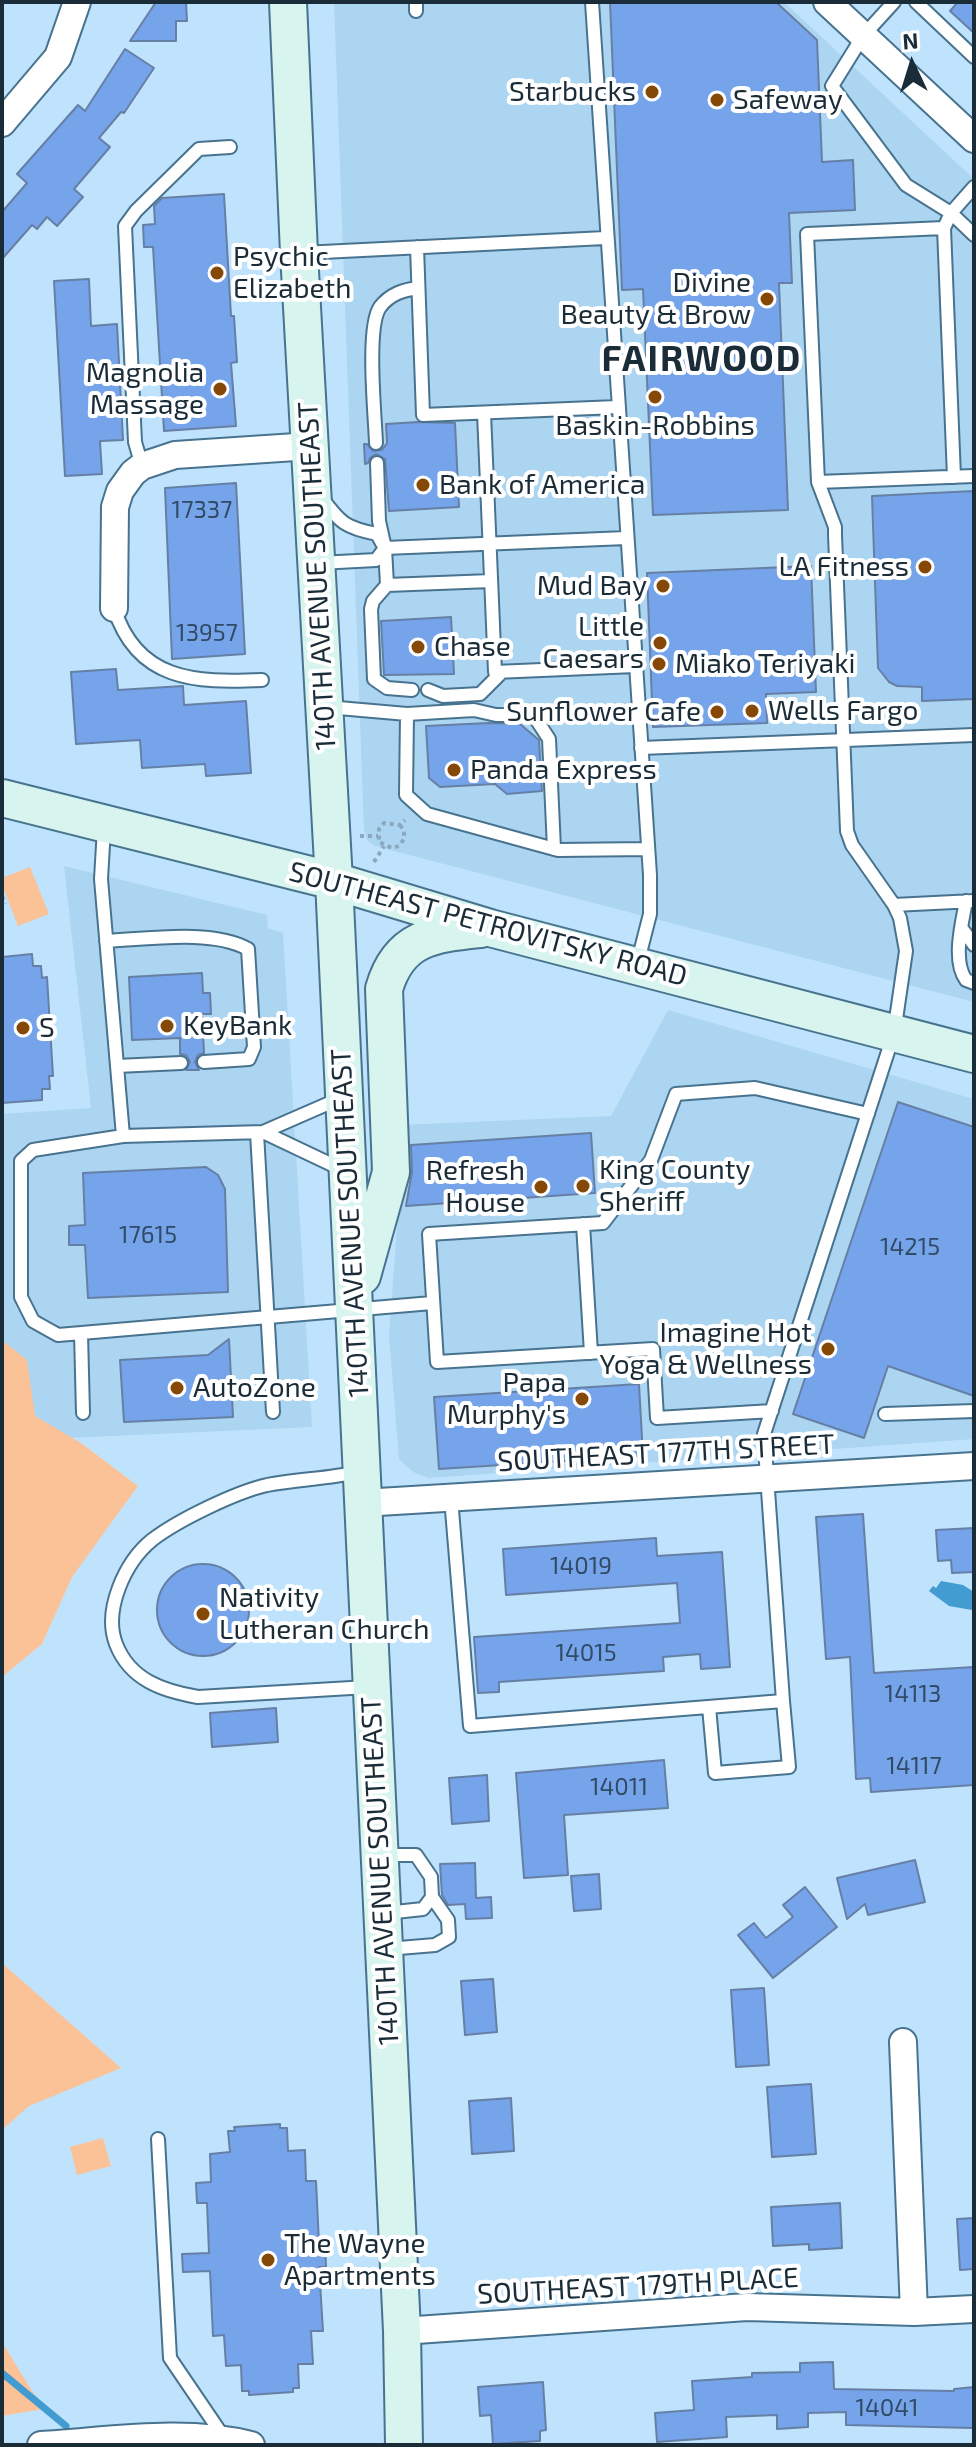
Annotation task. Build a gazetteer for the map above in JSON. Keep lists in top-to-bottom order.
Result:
{
  "streets": {
    "main road": ["140TH AVENUE SOUTHEAST", "SOUTHEAST PETROVITSKY ROAD"],
    "street": ["SOUTHEAST 177TH STREET", "SOUTHEAST 179TH PLACE"]
  },
  "crossings": [
    ["140TH AVENUE SOUTHEAST", "SOUTHEAST PETROVITSKY ROAD"],
    ["140TH AVENUE SOUTHEAST", "SOUTHEAST 177TH STREET"],
    ["140TH AVENUE SOUTHEAST", "SOUTHEAST 179TH PLACE"]
  ],
  "districts": ["FAIRWOOD"],
  "places": [
    "Starbucks",
    "Safeway",
    "Psychic Elizabeth",
    "Divine Beauty & Brow",
    "Magnolia Massage",
    "Baskin-Robbins",
    "Bank of America",
    "LA Fitness",
    "Mud Bay",
    "Little Caesars",
    "Chase",
    "Miako Teriyaki",
    "Wells Fargo",
    "Sunflower Cafe",
    "Panda Express",
    "KeyBank",
    "S",
    "King County Sheriff",
    "Refresh House",
    "Imagine Hot Yoga & Wellness",
    "AutoZone",
    "Papa Murphy's",
    "Nativity Lutheran Church",
    "The Wayne Apartments"
  ],
  "house_numbers": [
    "17337",
    "13957",
    "17615",
    "14215",
    "14019",
    "14015",
    "14113",
    "14117",
    "14011",
    "14041"
  ],
  "north": "top"
}
